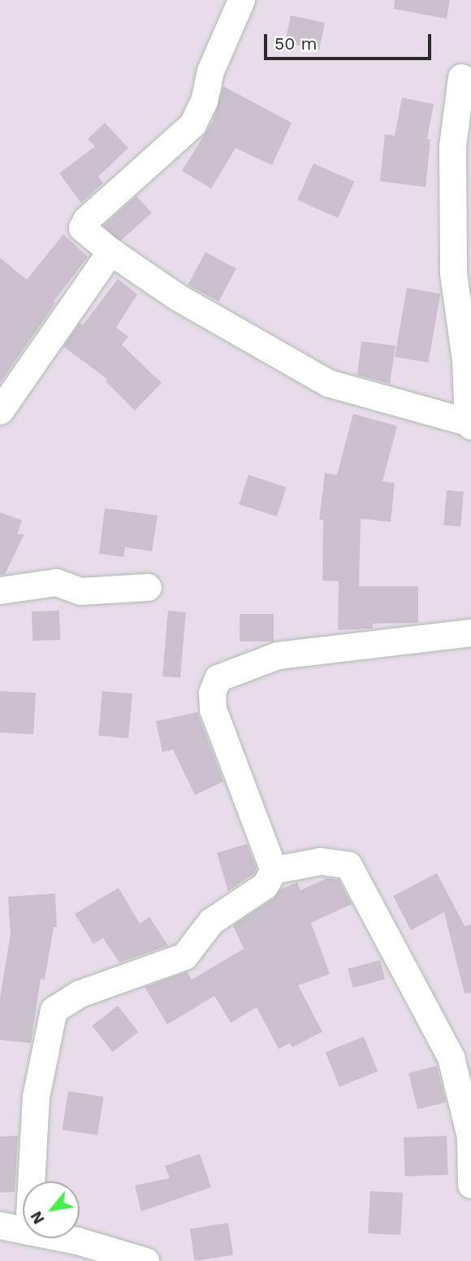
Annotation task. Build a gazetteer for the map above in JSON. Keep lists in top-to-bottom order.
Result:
{
  "scale_bar": "50 m",
  "north": "bottom left"
}
